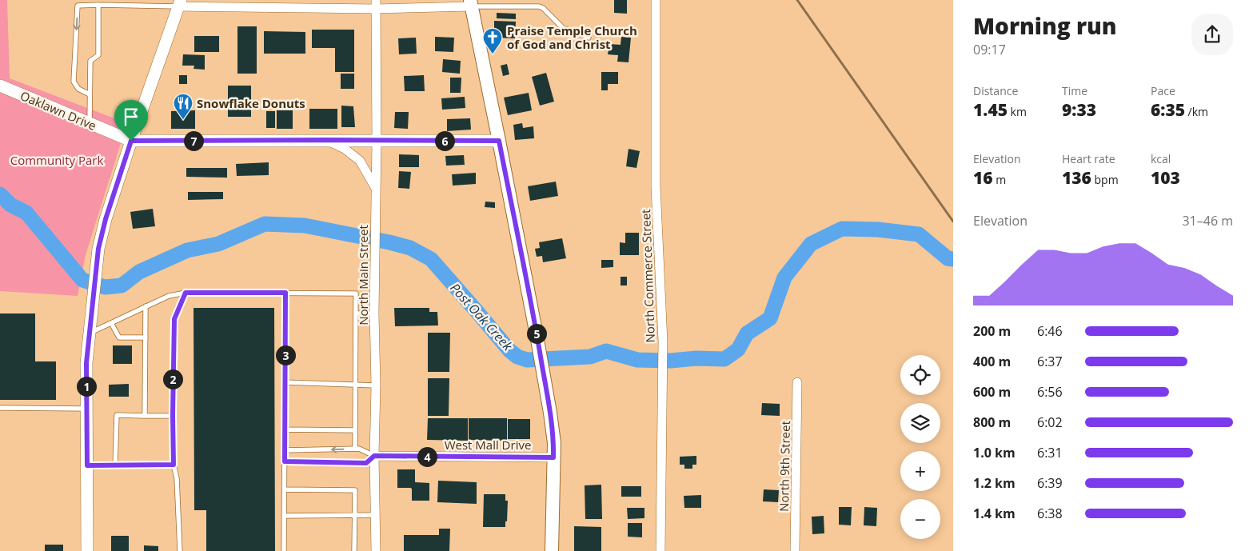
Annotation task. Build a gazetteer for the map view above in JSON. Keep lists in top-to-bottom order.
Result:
{
  "streets": {
    "street": [
      "Oaklawn Drive",
      "North Main Street",
      "North Commerce Street",
      "West Mall Drive",
      "North 9th Street"
    ]
  },
  "crossings": [
    ["Oaklawn Drive", "North Main Street"],
    ["North Main Street", "West Mall Drive"]
  ],
  "water": ["Post Oak Creek"],
  "parks": ["Community Park"],
  "places": {
    "church": ["Praise Temple Church of God and Christ"],
    "restaurant": ["Snowflake Donuts"]
  },
  "page": {
    "heading": ["Morning run", "09:17"],
    "stats": [
      ["Distance", "1.45 km"],
      ["Time", "9:33"],
      ["Pace", "6:35 /km"],
      ["Elevation", "16 m"],
      ["Heart rate", "136 bpm"],
      ["kcal", "103"]
    ],
    "pins": [
      "6",
      "7",
      "5",
      "3",
      "2",
      "1",
      "4"
    ],
    "chart": ["Elevation", "31–46 m"],
    "list": [
      {
        "name": "200 m",
        "note": "6:46"
      },
      {
        "name": "400 m",
        "note": "6:37"
      },
      {
        "name": "600 m",
        "note": "6:56"
      },
      {
        "name": "800 m",
        "note": "6:02"
      },
      {
        "name": "1.0 km",
        "note": "6:31"
      },
      {
        "name": "1.2 km",
        "note": "6:39"
      },
      {
        "name": "1.4 km",
        "note": "6:38"
      }
    ],
    "map_buttons": ["+", "−"]
  }
}
